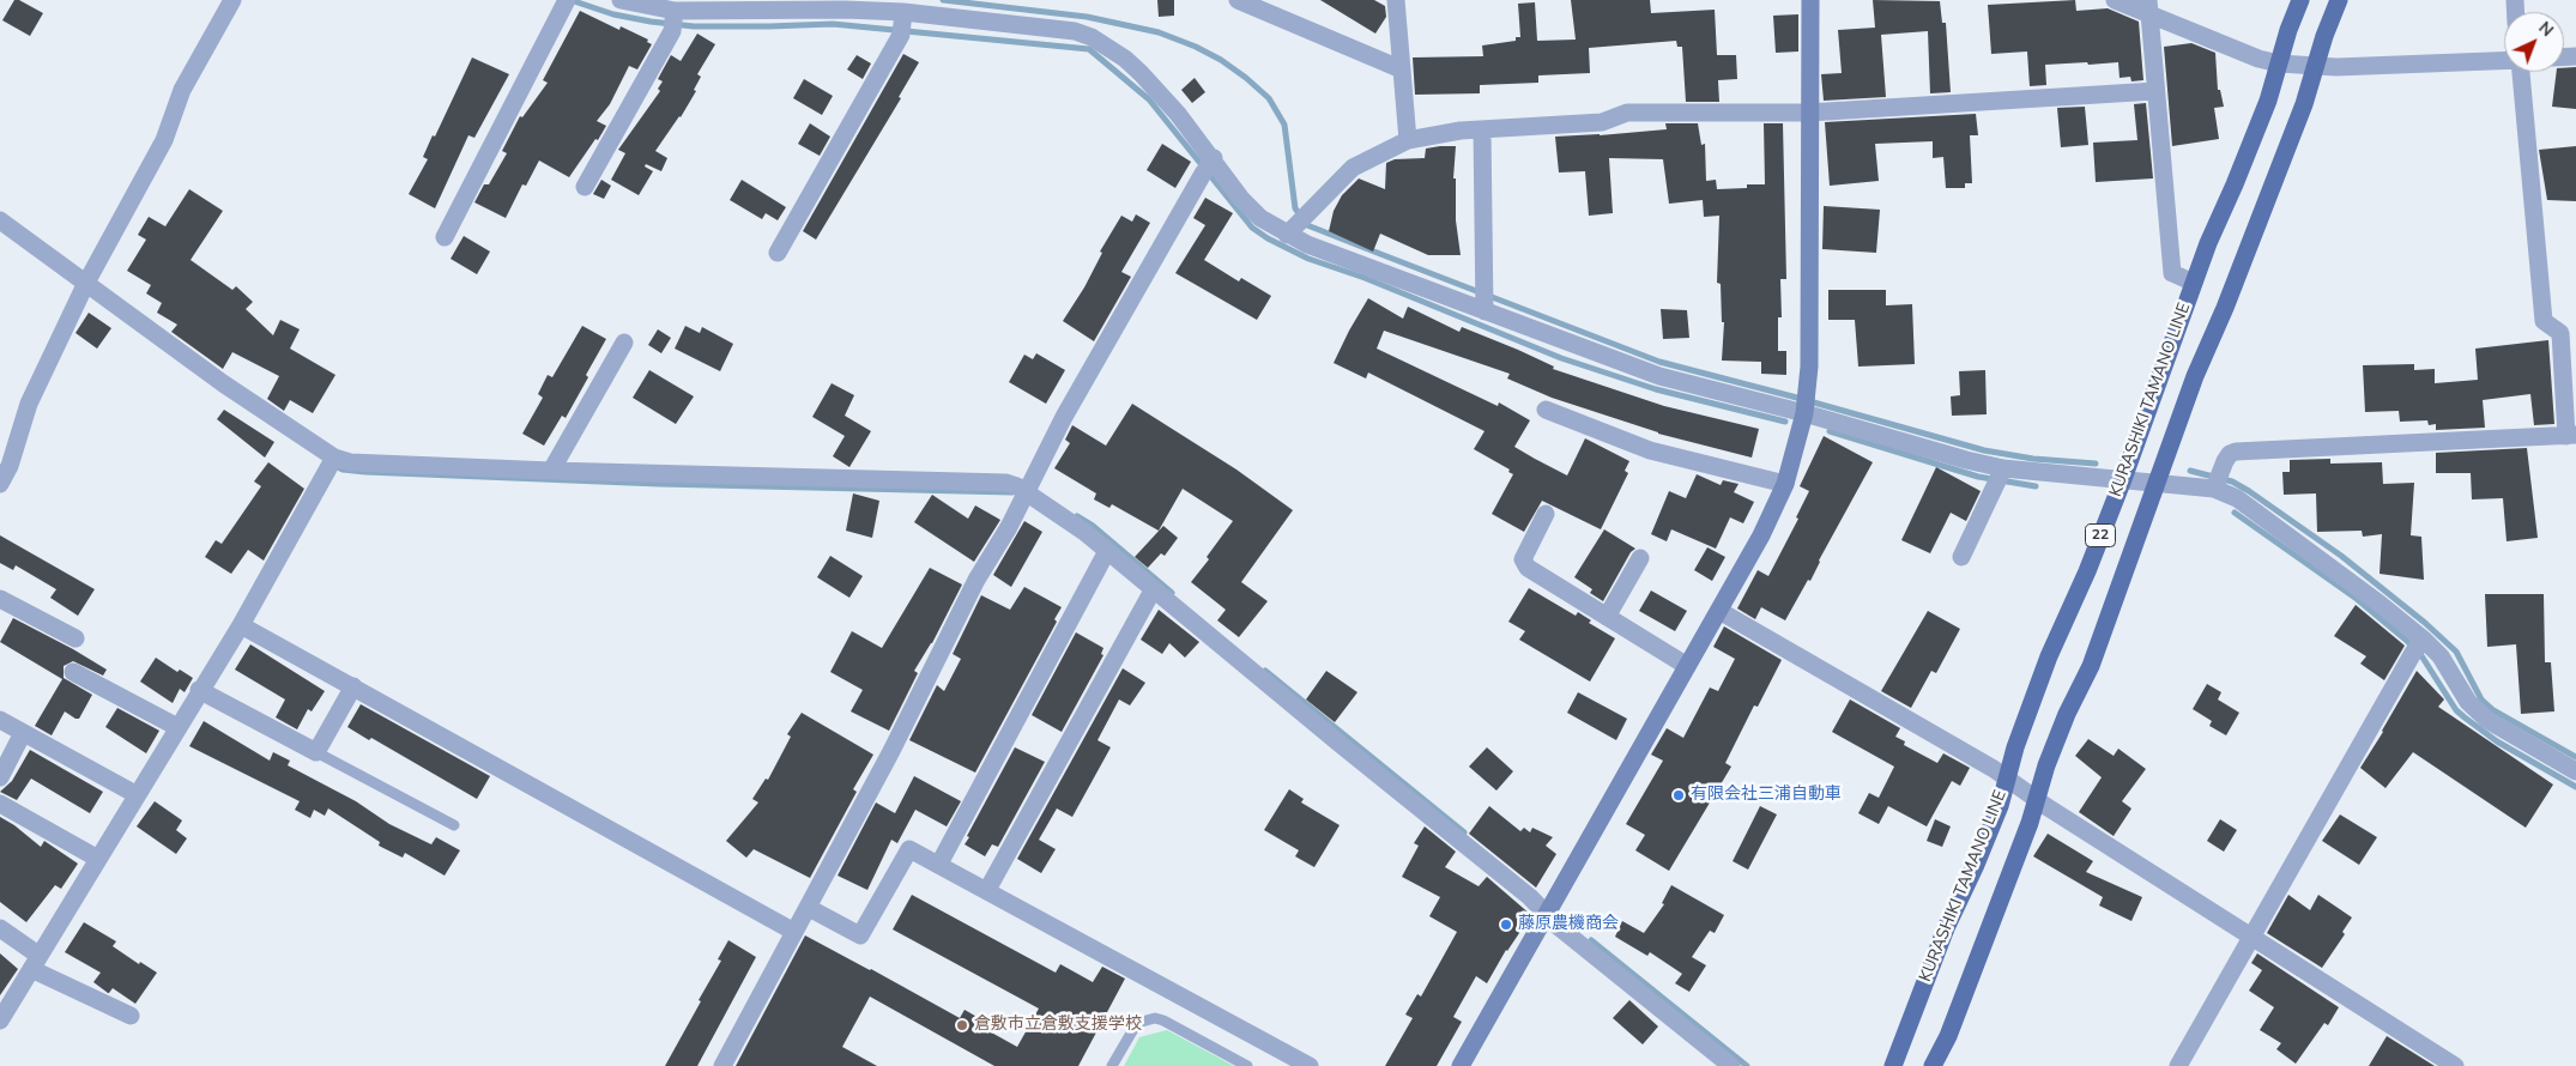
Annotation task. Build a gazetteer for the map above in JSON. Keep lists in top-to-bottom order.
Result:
{
  "streets": {
    "main road": ["KURASHIKI TAMANO LINE", "22"]
  },
  "places": ["有限会社三浦自動車", "藤原農機商会", "倉敷市立倉敷支援学校"],
  "north": "top right"
}
